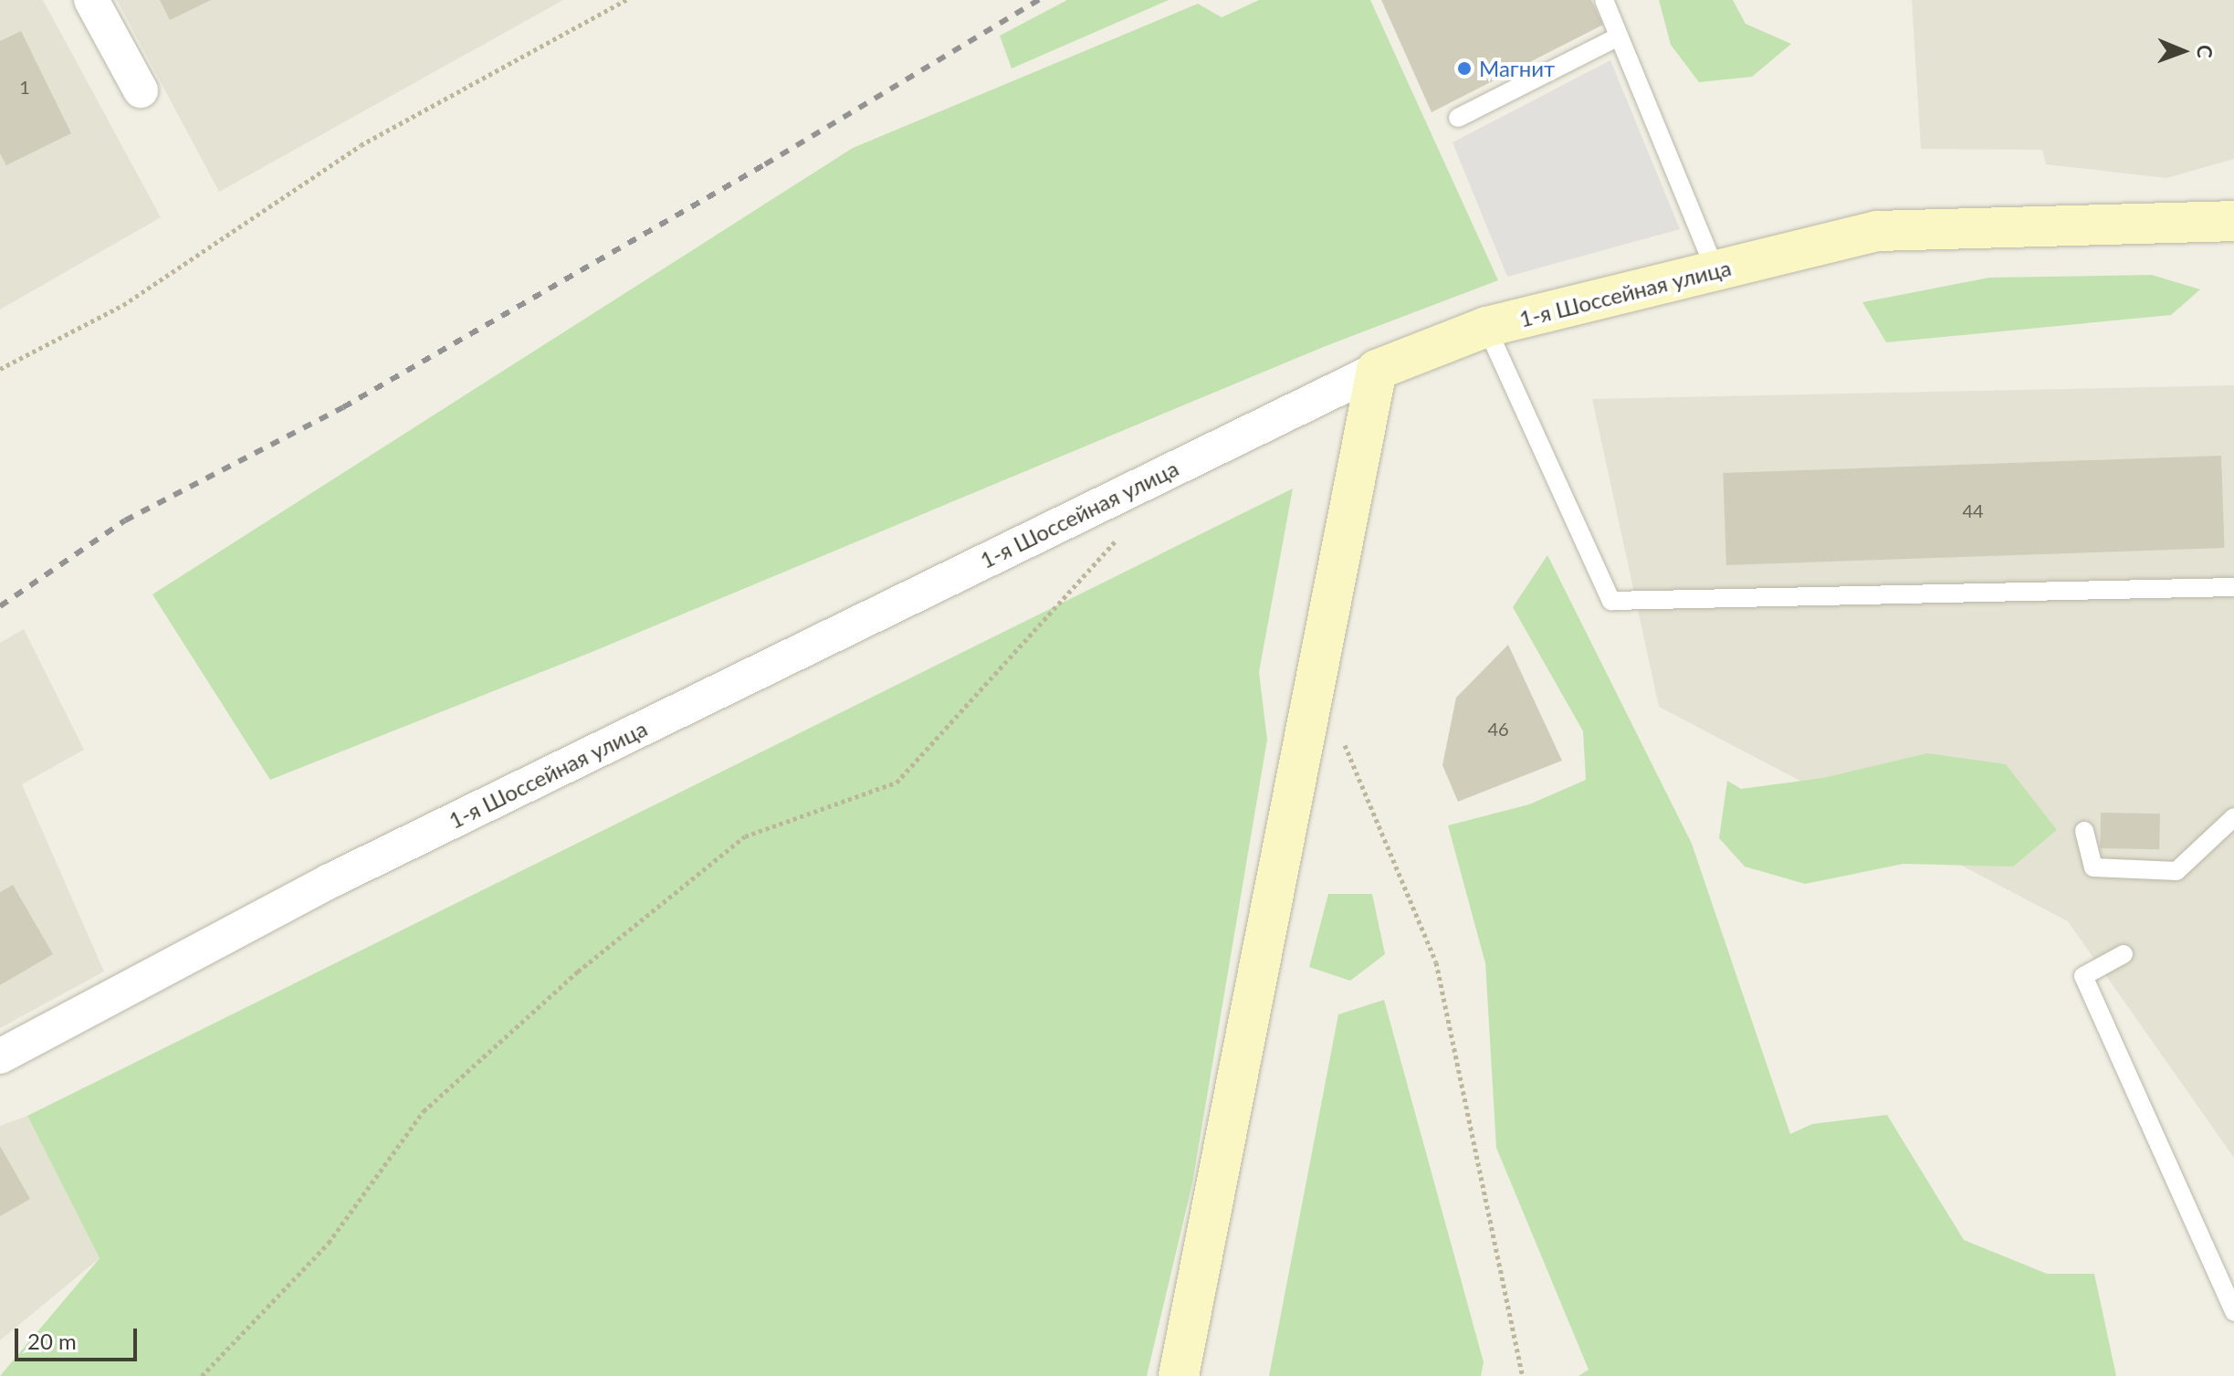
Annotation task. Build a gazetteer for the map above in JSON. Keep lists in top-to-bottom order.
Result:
{
  "streets": {
    "street": ["1-я Шоссейная улица"]
  },
  "places": ["Магнит"],
  "house_numbers": ["1", "44", "46"],
  "scale_bar": "20 m",
  "north": "right"
}
